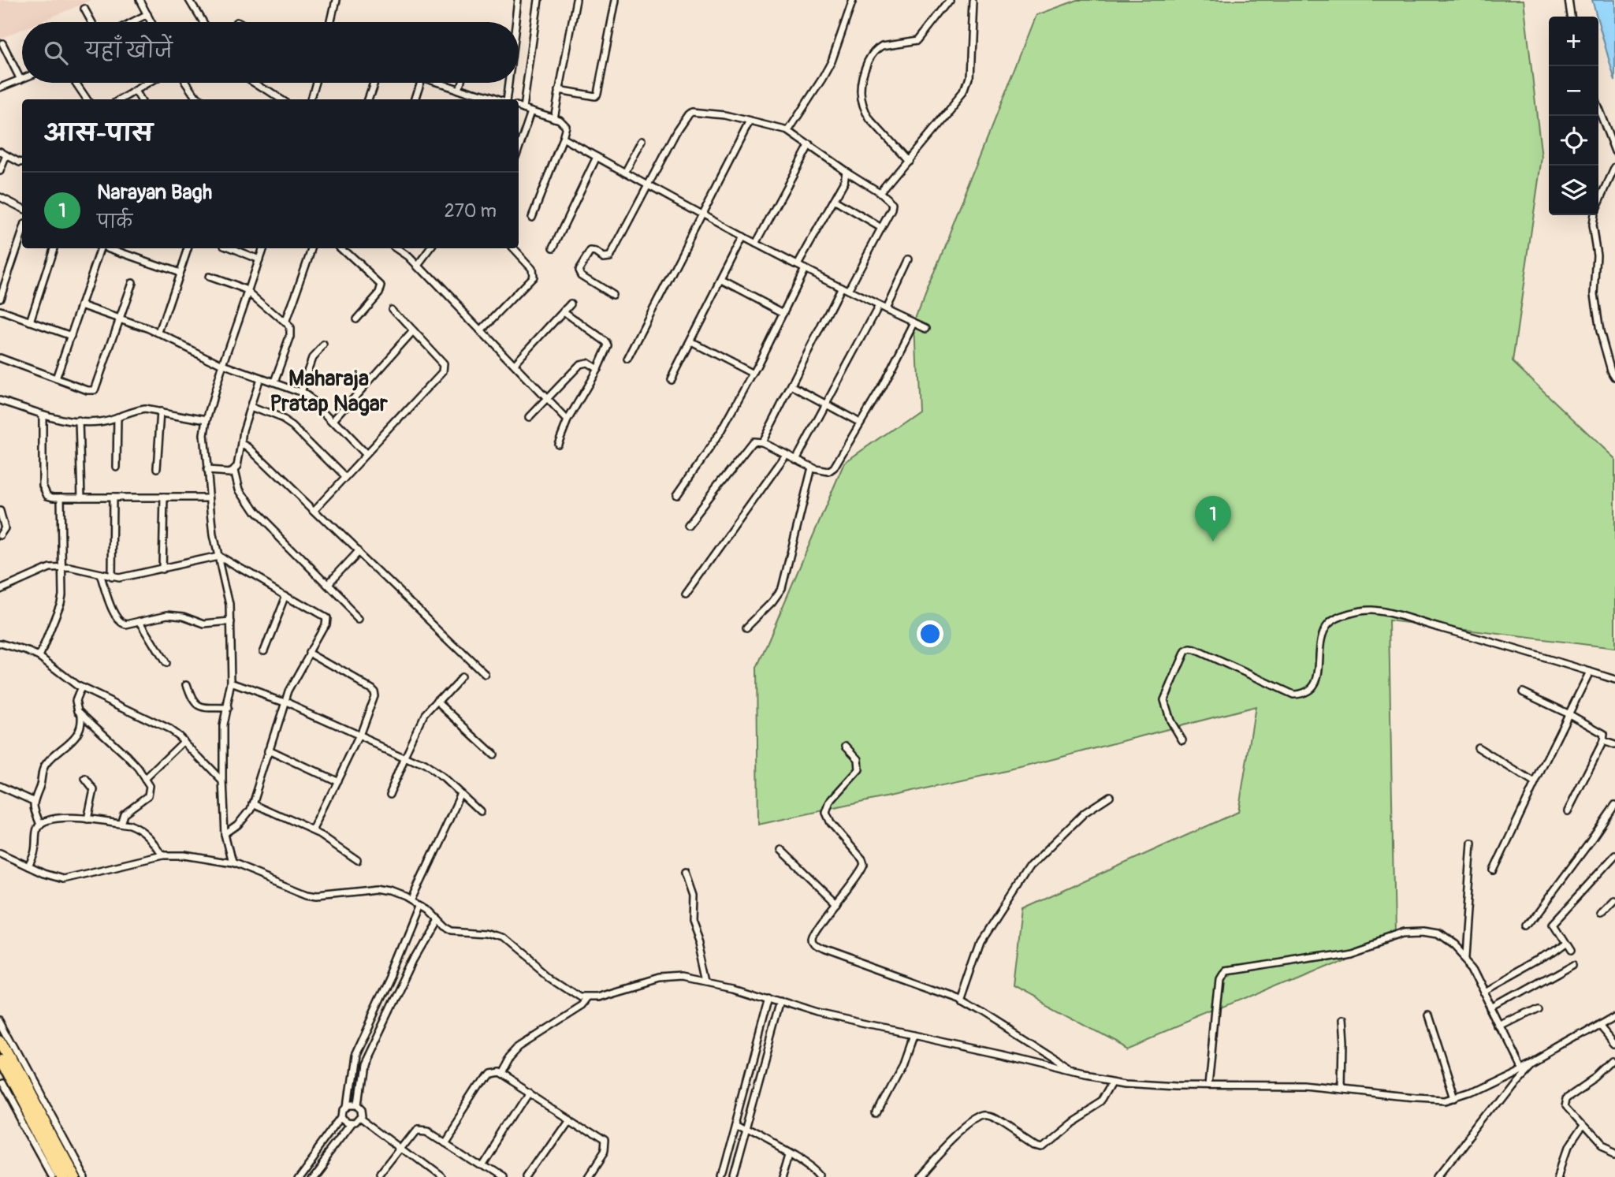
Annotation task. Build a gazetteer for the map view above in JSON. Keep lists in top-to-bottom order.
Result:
{
  "districts": ["Maharaja Pratap Nagar"],
  "page": {
    "map_buttons": ["+", "−"],
    "search": "यहाँ खोजें",
    "heading": "आस-पास",
    "list": [
      {
        "mark": "1",
        "name": "Narayan Bagh",
        "note": "पार्क",
        "value": "270 m"
      }
    ],
    "pins": "1"
  }
}
